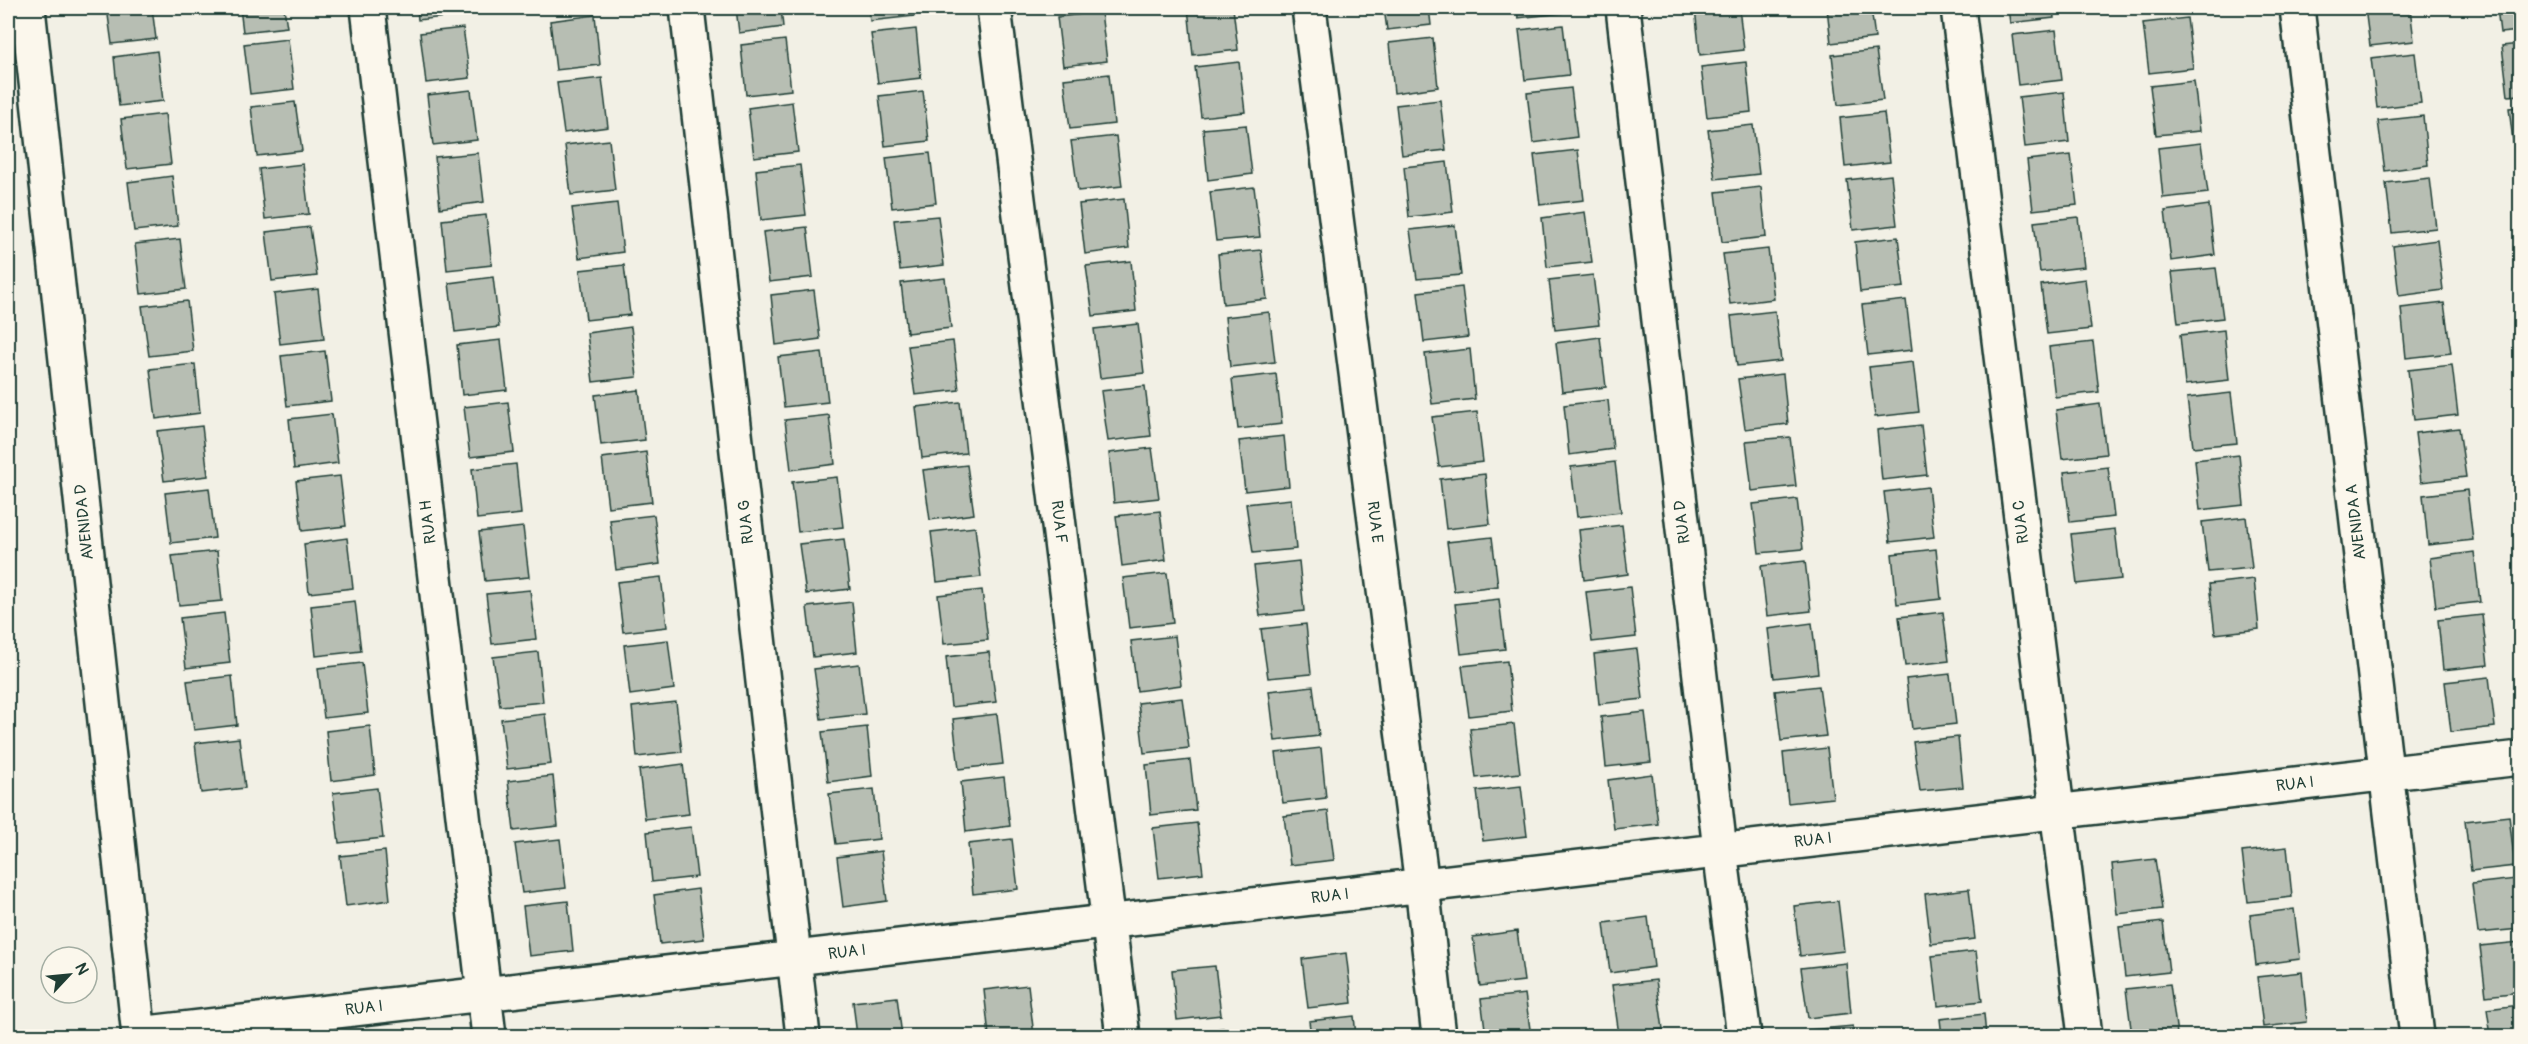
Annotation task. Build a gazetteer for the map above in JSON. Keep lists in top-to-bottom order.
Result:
{
  "streets": {
    "street": [
      "AVENIDA D",
      "RUA H",
      "RUA G",
      "RUA F",
      "RUA E",
      "RUA D",
      "RUA C",
      "AVENIDA A",
      "RUA I"
    ]
  },
  "crossings": [
    ["AVENIDA D", "RUA I"],
    ["RUA H", "RUA I"],
    ["RUA G", "RUA I"],
    ["RUA F", "RUA I"],
    ["RUA E", "RUA I"],
    ["RUA D", "RUA I"],
    ["RUA C", "RUA I"],
    ["AVENIDA A", "RUA I"]
  ],
  "north": "top right"
}
